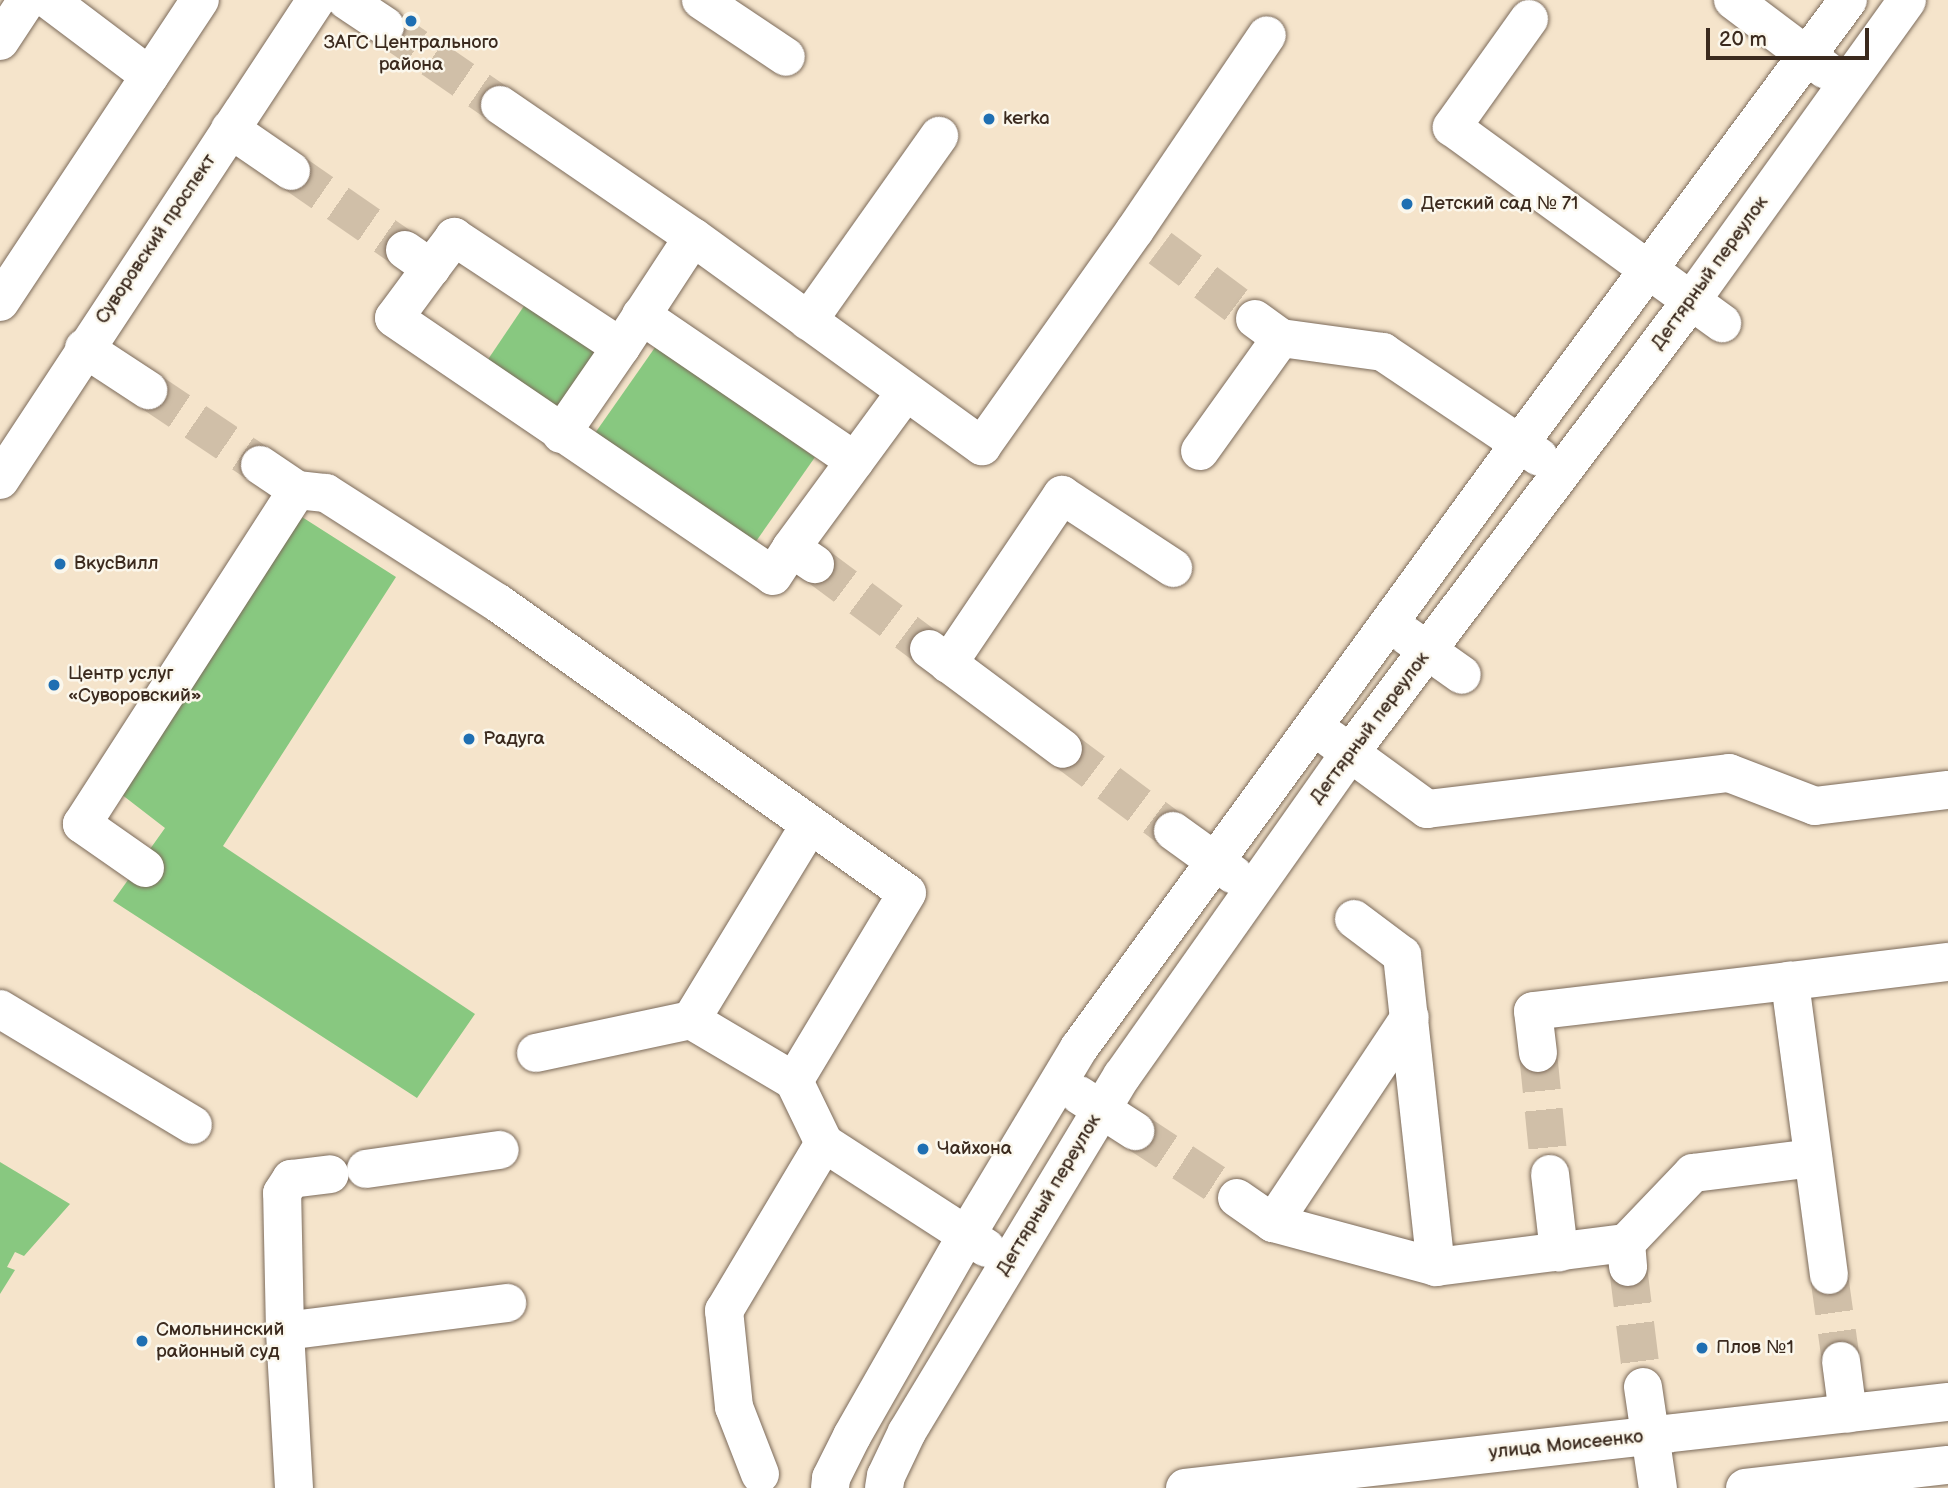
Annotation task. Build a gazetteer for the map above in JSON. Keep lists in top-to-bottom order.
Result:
{
  "streets": {
    "street": ["Суворовский проспект", "Дегтярный переулок", "улица Моисеенко"]
  },
  "places": [
    "ЗАГС Центрального района",
    "kerka",
    "Детский сад № 71",
    "ВкусВилл",
    "Центр услуг «Суворовский»",
    "Радуга",
    "Чайхона",
    "Смольнинский районный суд",
    "Плов №1"
  ],
  "scale_bar": "20 m"
}
